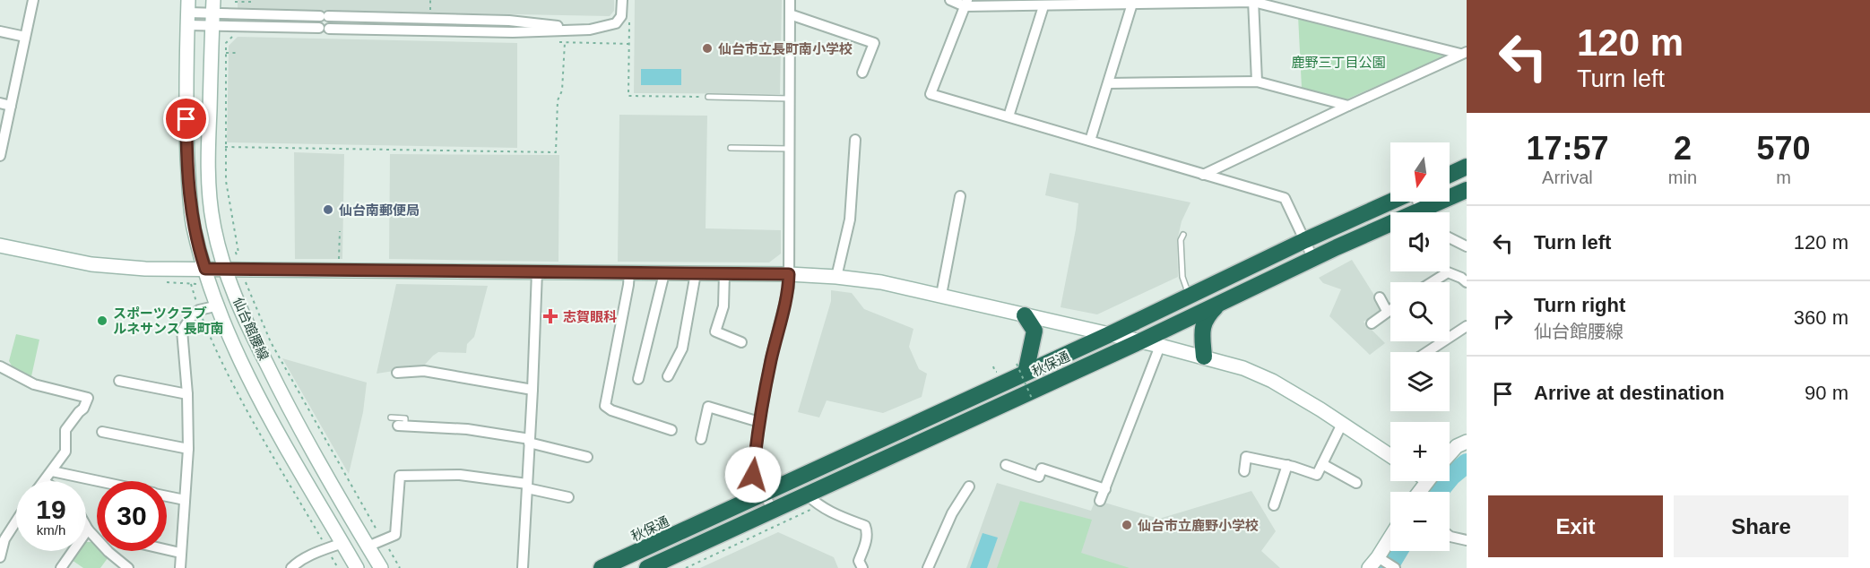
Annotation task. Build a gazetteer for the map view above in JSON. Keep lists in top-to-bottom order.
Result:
{
  "streets": {
    "highway": ["秋保通"],
    "street": ["仙台館腰線"]
  },
  "parks": ["鹿野三丁目公園"],
  "places": {
    "other": [
      "仙台市立長町南小学校",
      "仙台南郵便局",
      "スポーツクラブ ルネサンス 長町南",
      "仙台市立鹿野小学校"
    ],
    "health": ["志賀眼科"]
  },
  "north": "bottom",
  "page": {
    "turn": ["120 m", "Turn left"],
    "eta": [
      "17:57",
      "Arrival",
      "2",
      "min",
      "570",
      "m"
    ],
    "map_buttons": ["+", "−"],
    "list": [
      {
        "name": "Turn left",
        "value": "120 m"
      },
      {
        "name": "Turn right",
        "note": "仙台館腰線",
        "value": "360 m"
      },
      {
        "name": "Arrive at destination",
        "value": "90 m"
      }
    ],
    "speed": "19 km/h",
    "limit": "30",
    "buttons": ["Exit", "Share"]
  }
}
